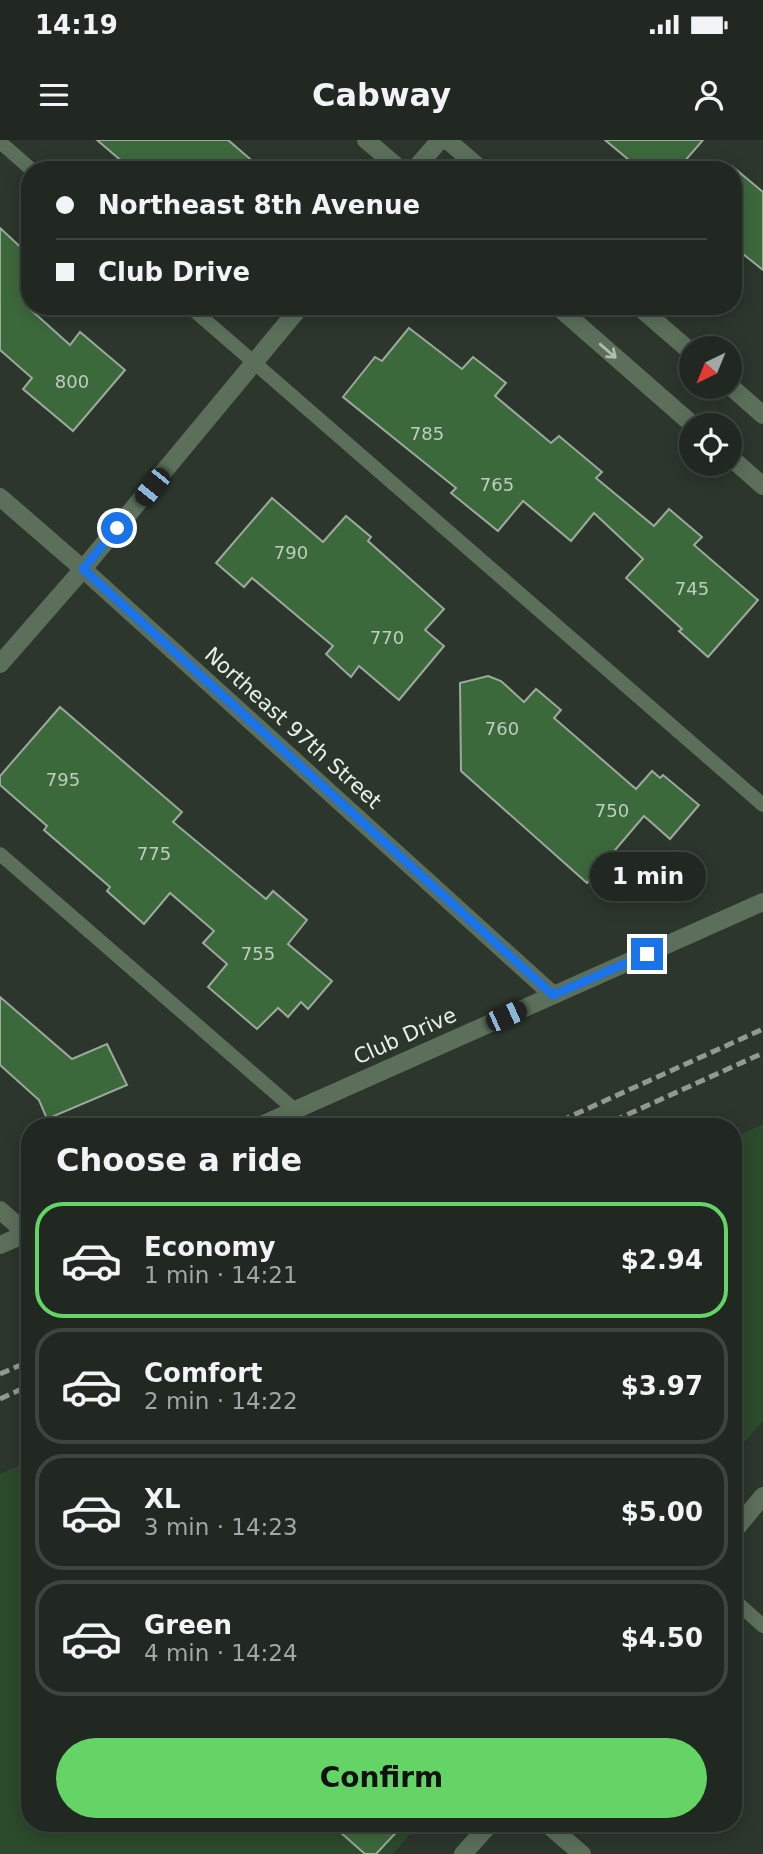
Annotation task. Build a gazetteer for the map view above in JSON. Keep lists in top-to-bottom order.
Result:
{
  "streets": {
    "street": ["Northeast 97th Street", "Club Drive"]
  },
  "crossings": [
    ["Northeast 97th Street", "Club Drive"]
  ],
  "house_numbers": [
    "800",
    "785",
    "765",
    "790",
    "745",
    "770",
    "760",
    "795",
    "750",
    "775",
    "755"
  ],
  "north": "bottom left",
  "page": {
    "status": "14:19",
    "header": "Cabway",
    "banner": ["Northeast 8th Avenue", "Club Drive"],
    "bubble": "1 min",
    "heading": "Choose a ride",
    "list": [
      {
        "name": "Economy",
        "note": "1 min · 14:21",
        "value": "$2.94"
      },
      {
        "name": "Comfort",
        "note": "2 min · 14:22",
        "value": "$3.97"
      },
      {
        "name": "XL",
        "note": "3 min · 14:23",
        "value": "$5.00"
      },
      {
        "name": "Green",
        "note": "4 min · 14:24",
        "value": "$4.50"
      }
    ],
    "buttons": "Confirm"
  }
}
